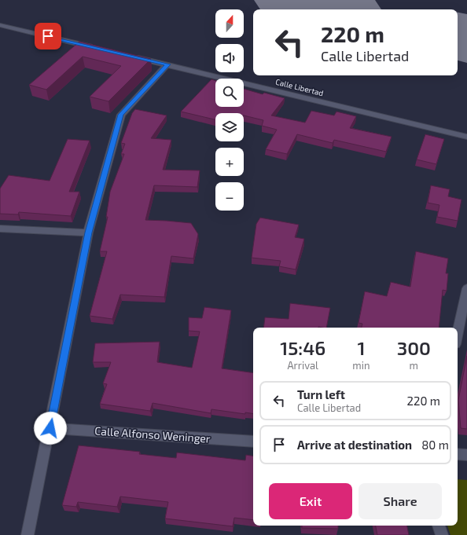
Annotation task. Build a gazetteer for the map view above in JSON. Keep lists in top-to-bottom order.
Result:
{
  "streets": {
    "street": ["Calle Libertad", "Calle Alfonso Weninger"]
  },
  "north": "top",
  "page": {
    "map_buttons": ["+", "−"],
    "turn": ["220 m", "Calle Libertad"],
    "eta": [
      "15:46",
      "Arrival",
      "1",
      "min",
      "300",
      "m"
    ],
    "list": [
      {
        "name": "Turn left",
        "note": "Calle Libertad",
        "value": "220 m"
      },
      {
        "name": "Arrive at destination",
        "value": "80 m"
      }
    ],
    "buttons": ["Exit", "Share"]
  }
}
